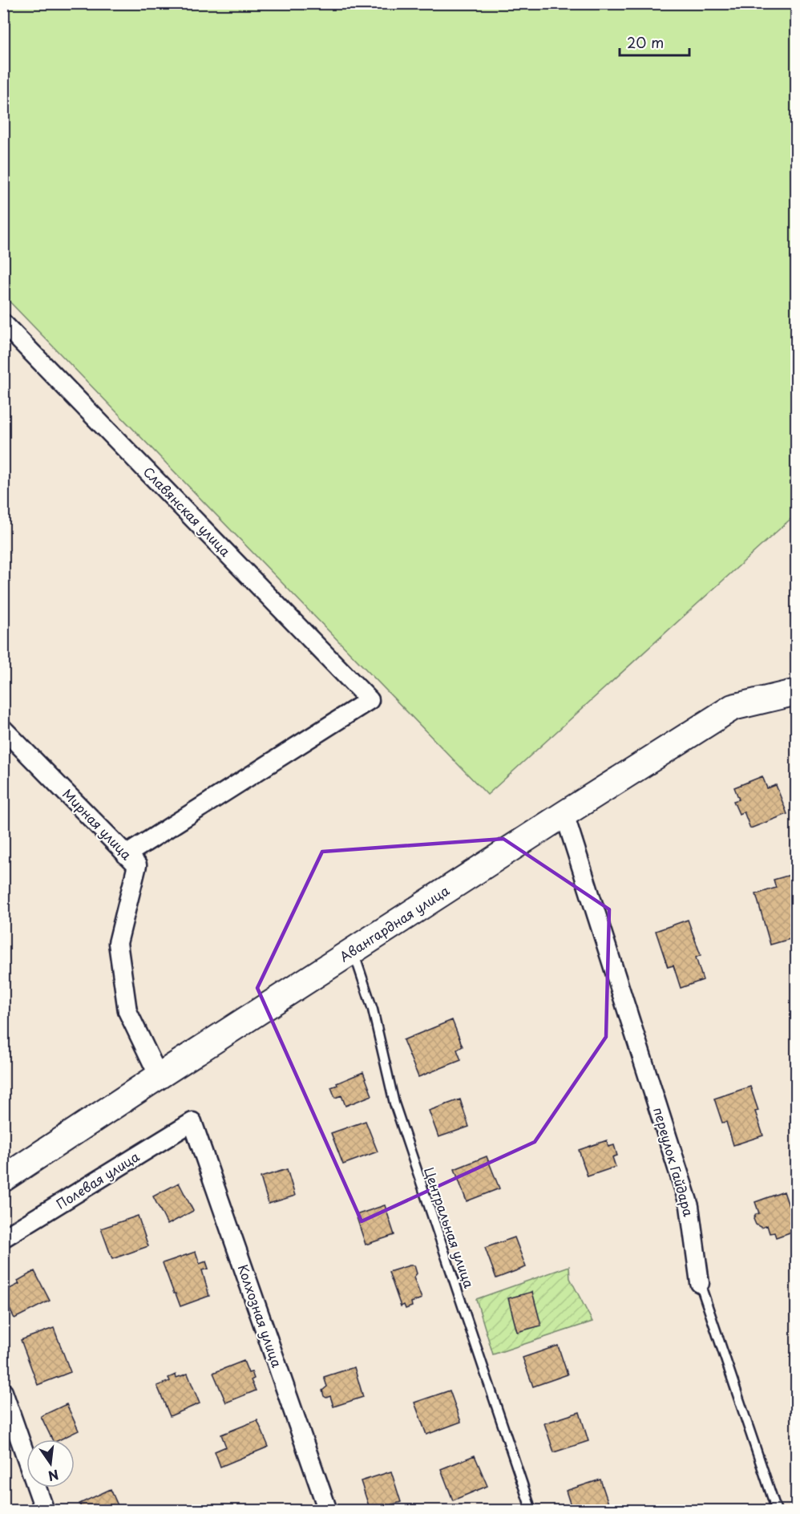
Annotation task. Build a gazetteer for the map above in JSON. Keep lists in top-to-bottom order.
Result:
{
  "streets": {
    "main road": ["Авангардная улица"],
    "street": [
      "Славянская улица",
      "Мирная улица",
      "переулок Гайдара",
      "Полевая улица",
      "Колхозная улица"
    ],
    "lane": ["Центральная улица"]
  },
  "crossings": [
    ["Славянская улица", "Мирная улица"],
    ["Мирная улица", "Авангардная улица"],
    ["Авангардная улица", "переулок Гайдара"],
    ["Авангардная улица", "Центральная улица"],
    ["Полевая улица", "Колхозная улица"]
  ],
  "scale_bar": "20 m",
  "north": "bottom"
}
